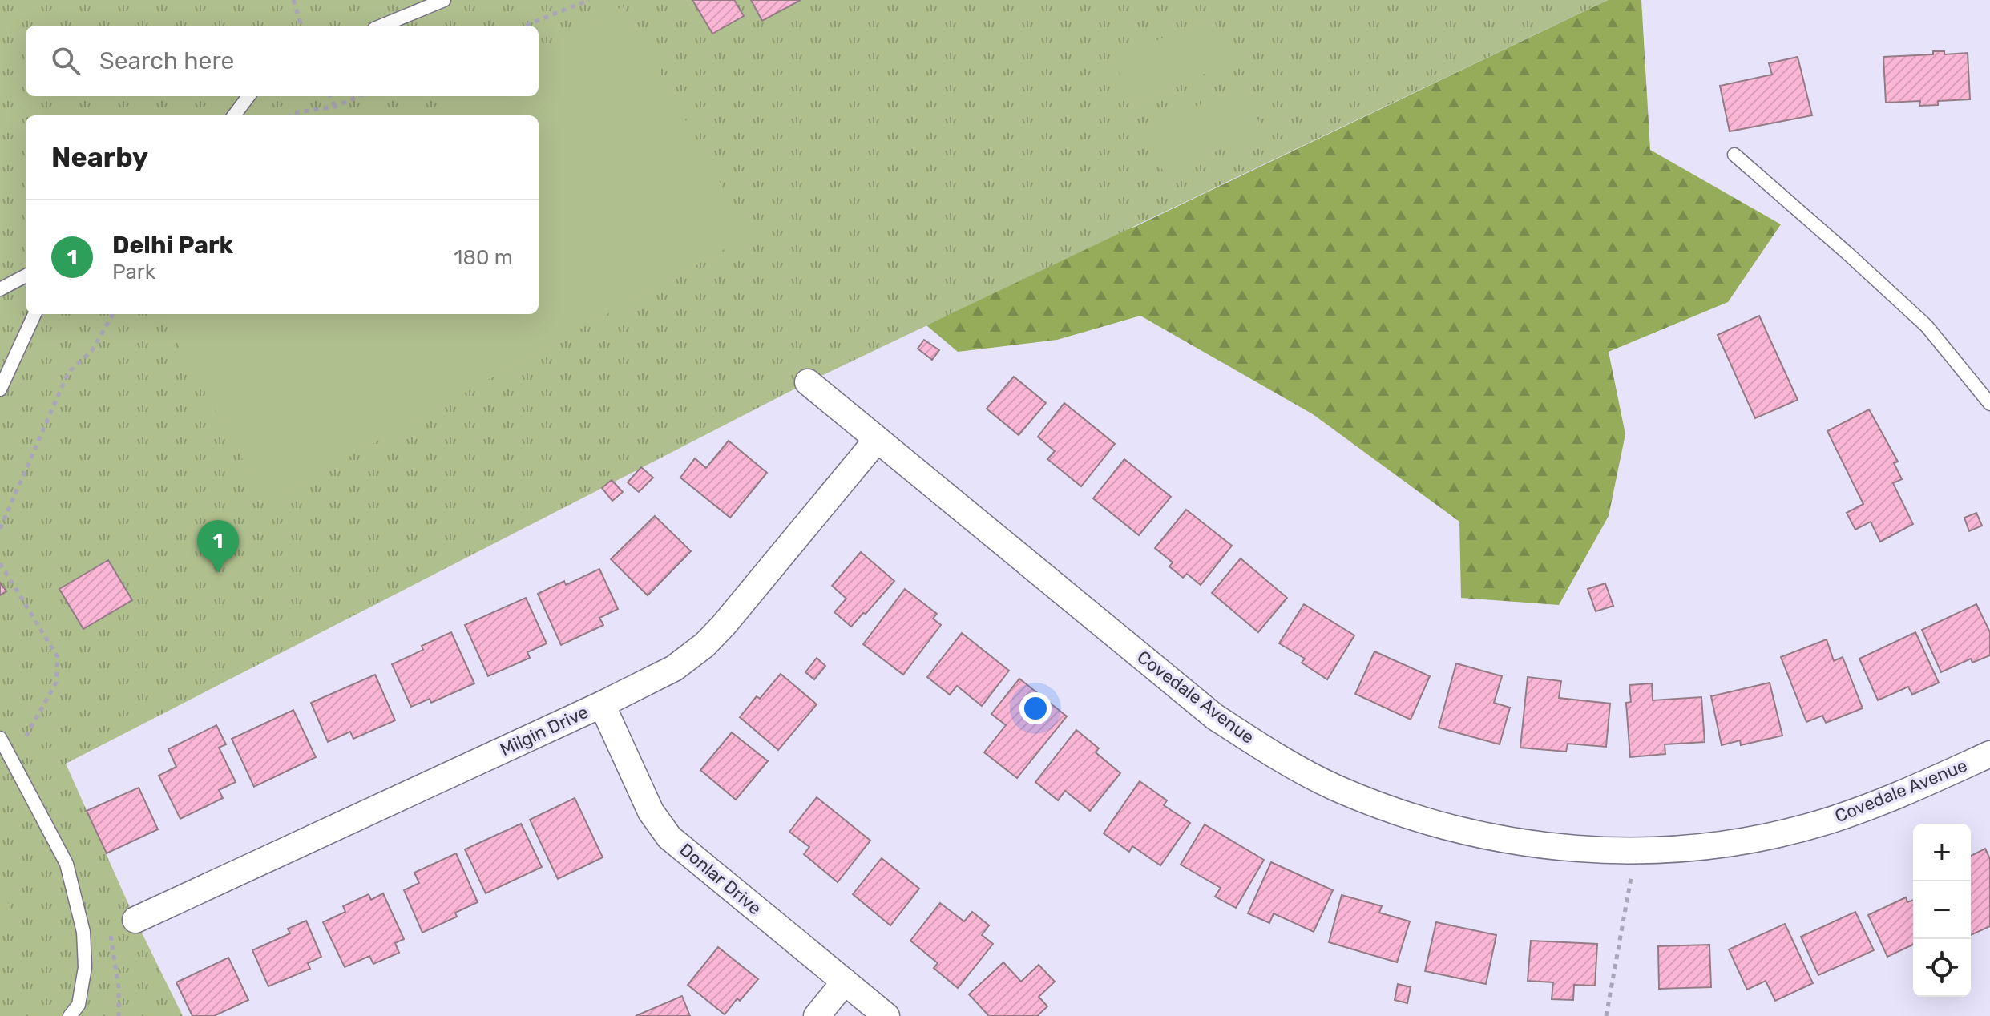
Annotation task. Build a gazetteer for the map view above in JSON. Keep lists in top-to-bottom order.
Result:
{
  "streets": {
    "street": ["Covedale Avenue", "Milgin Drive", "Donlar Drive"]
  },
  "crossings": [
    ["Covedale Avenue", "Milgin Drive"],
    ["Milgin Drive", "Donlar Drive"]
  ],
  "page": {
    "search": "Search here",
    "heading": "Nearby",
    "list": [
      {
        "mark": "1",
        "name": "Delhi Park",
        "note": "Park",
        "value": "180 m"
      }
    ],
    "pins": "1",
    "map_buttons": ["+", "−"]
  }
}
